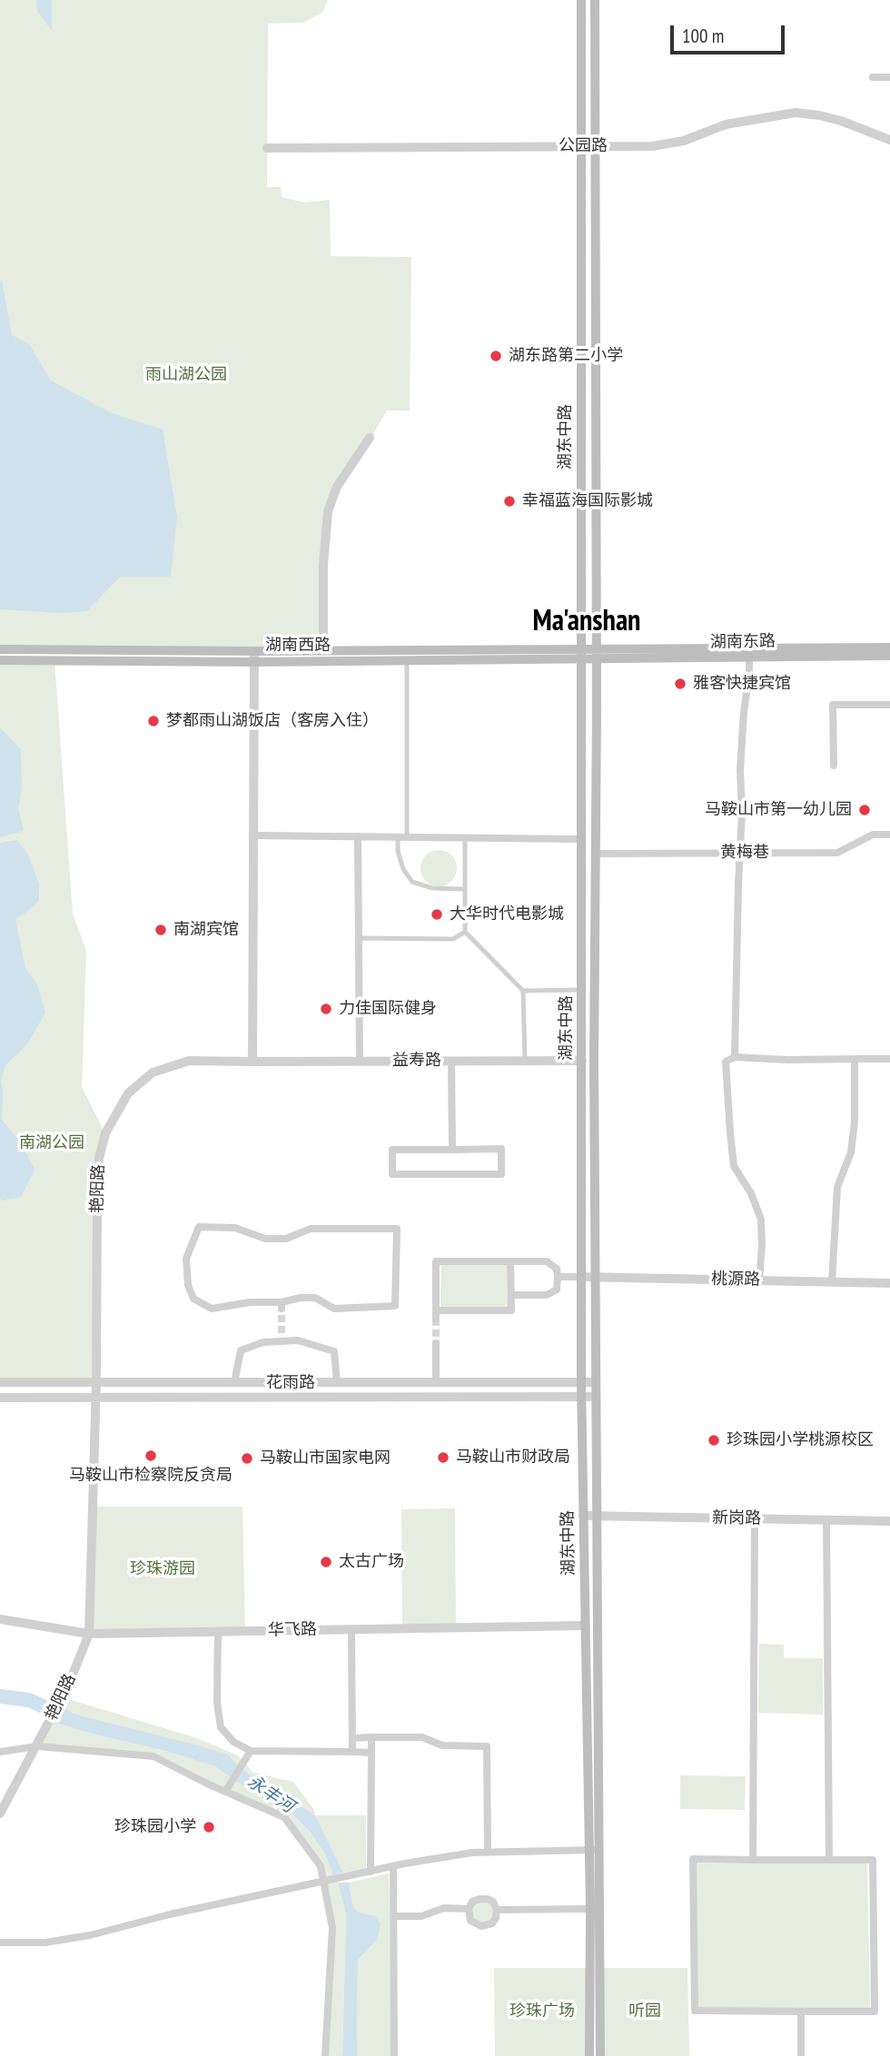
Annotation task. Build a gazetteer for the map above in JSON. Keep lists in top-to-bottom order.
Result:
{
  "streets": {
    "main road": ["湖东中路", "湖南东路", "湖南西路"],
    "street": [
      "公园路",
      "黄梅巷",
      "益寿路",
      "艳阳路",
      "桃源路",
      "花雨路",
      "新岗路",
      "华飞路"
    ]
  },
  "crossings": [
    ["公园路", "湖东中路"],
    ["湖东中路", "湖南东路"],
    ["湖东中路", "湖南西路"],
    ["湖东中路", "黄梅巷"],
    ["湖东中路", "益寿路"],
    ["湖东中路", "桃源路"],
    ["湖东中路", "花雨路"],
    ["湖东中路", "新岗路"],
    ["湖东中路", "华飞路"],
    ["益寿路", "艳阳路"],
    ["艳阳路", "花雨路"],
    ["艳阳路", "华飞路"]
  ],
  "districts": ["Ma'anshan"],
  "water": ["永丰河"],
  "parks": [
    "雨山湖公园",
    "南湖公园",
    "珍珠游园",
    "珍珠广场",
    "听园"
  ],
  "places": [
    "湖东路第二小学",
    "幸福蓝海国际影城",
    "雅客快捷宾馆",
    "梦都雨山湖饭店（客房入住）",
    "马鞍山市第一幼儿园",
    "大华时代电影城",
    "南湖宾馆",
    "力佳国际健身",
    "珍珠园小学桃源校区",
    "马鞍山市检察院反贪局",
    "马鞍山市财政局",
    "马鞍山市国家电网",
    "太古广场",
    "珍珠园小学"
  ],
  "scale_bar": "100 m"
}
